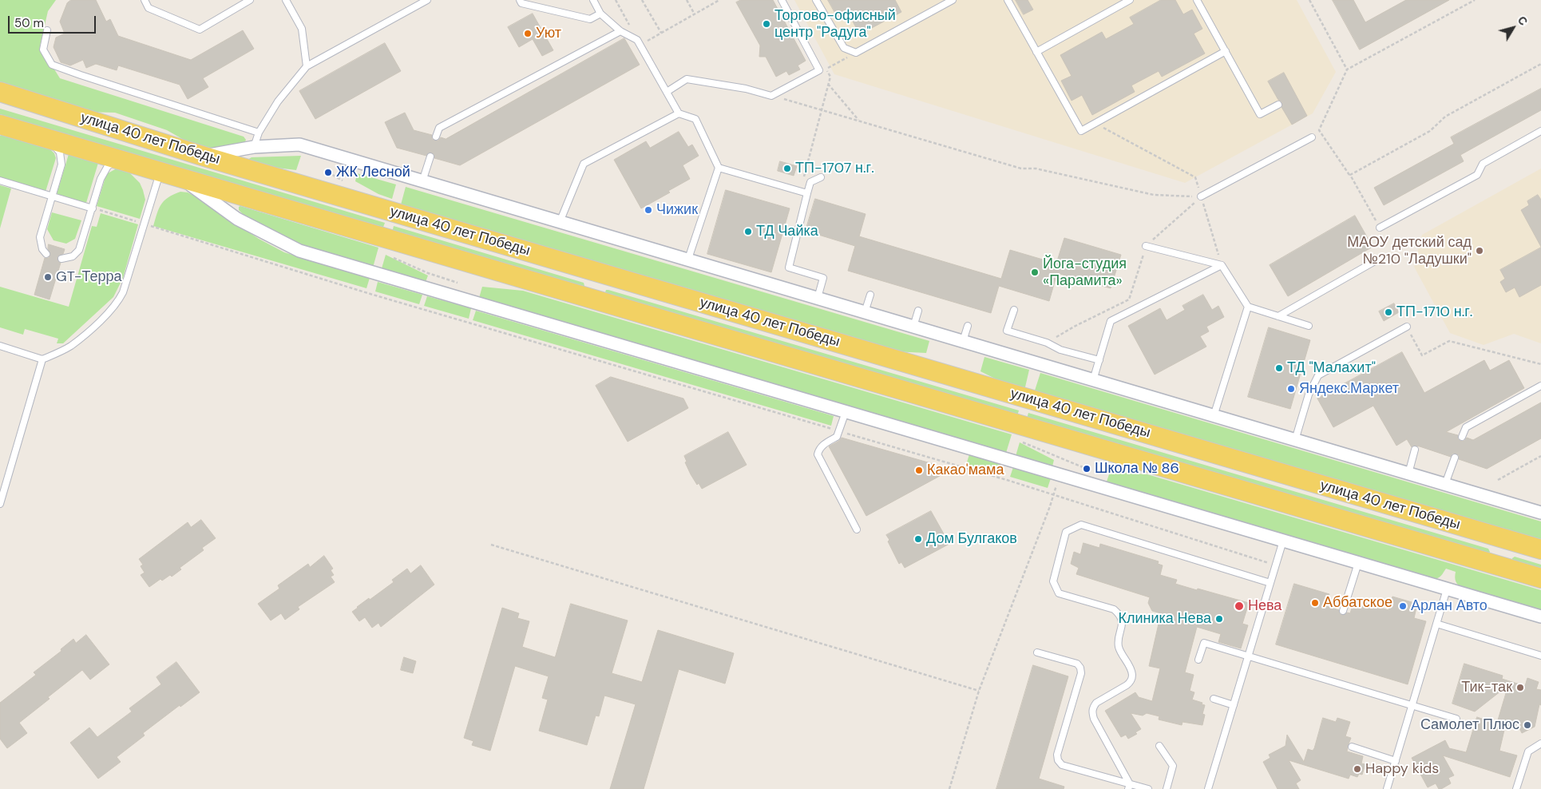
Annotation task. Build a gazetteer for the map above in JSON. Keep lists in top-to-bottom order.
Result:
{
  "streets": {
    "main road": ["улица 40 лет Победы"]
  },
  "places": [
    "Торгово-офисный центр \"Радуга\"",
    "Уют",
    "ТП-1707 н.г.",
    "ЖК Лесной",
    "Чижик",
    "ТД Чайка",
    "МАОУ детский сад №210 \"Ладушки\"",
    "Йога-студия «Парамита»",
    "GT-Терра",
    "ТП-1710 н.г.",
    "ТД \"Малахит\"",
    "Яндекс.Маркет",
    "Школа № 86",
    "Какао'мама",
    "Дом Булгаков",
    "Аббатское",
    "Нева",
    "Арлан Авто",
    "Клиника Нева",
    "Тик-так",
    "Самолет Плюс",
    "Happy kids"
  ],
  "scale_bar": "50 m",
  "north": "top right"
}
